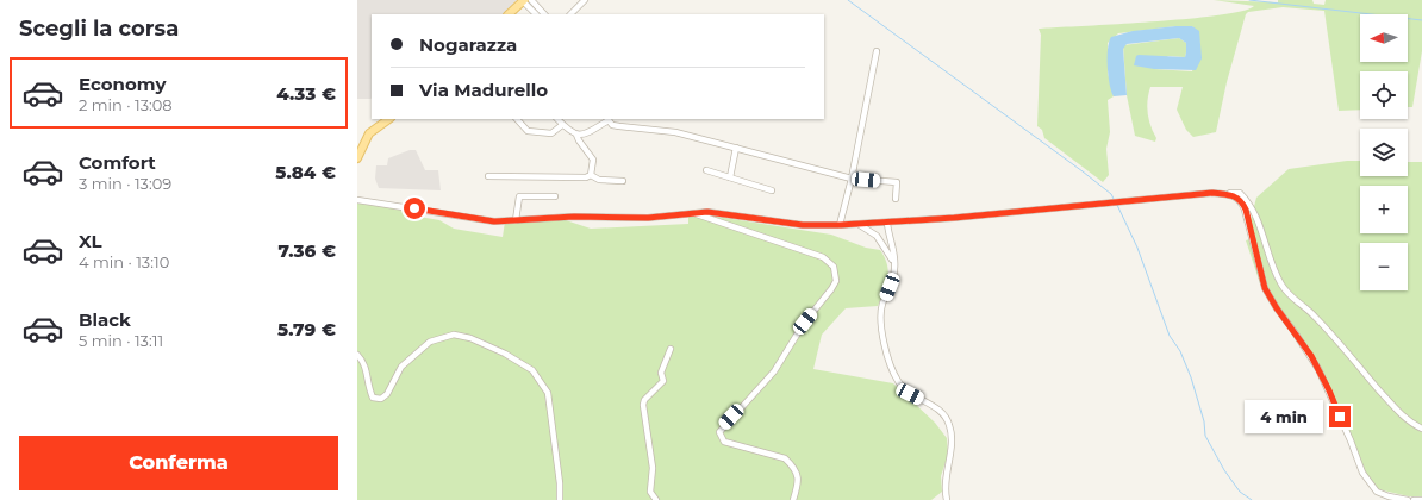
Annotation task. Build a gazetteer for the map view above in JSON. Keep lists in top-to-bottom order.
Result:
{
  "north": "left",
  "page": {
    "heading": "Scegli la corsa",
    "map_buttons": ["+", "−"],
    "banner": ["Nogarazza", "Via Madurello"],
    "list": [
      {
        "name": "Economy",
        "note": "2 min · 13:08",
        "value": "4.33 €"
      },
      {
        "name": "Comfort",
        "note": "3 min · 13:09",
        "value": "5.84 €"
      },
      {
        "name": "XL",
        "note": "4 min · 13:10",
        "value": "7.36 €"
      },
      {
        "name": "Black",
        "note": "5 min · 13:11",
        "value": "5.79 €"
      }
    ],
    "bubble": "4 min",
    "buttons": "Conferma"
  }
}
